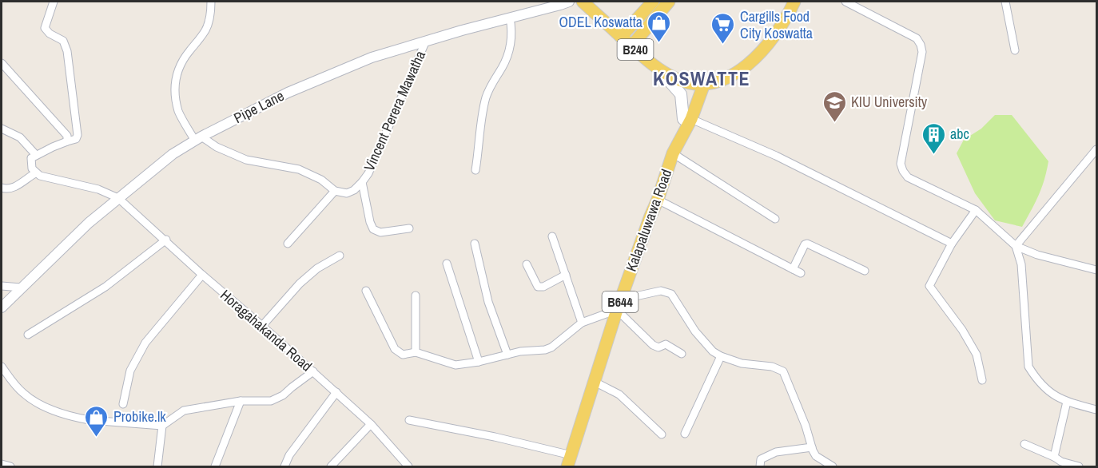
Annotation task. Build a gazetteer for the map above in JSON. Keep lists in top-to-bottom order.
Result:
{
  "streets": {
    "main road": ["B240", "Kalapaluwawa Road", "B644"],
    "street": ["Pipe Lane", "Vincent Perera Mawatha", "Horagahakanda Road"]
  },
  "crossings": [
    ["B240", "Kalapaluwawa Road"],
    ["Pipe Lane", "Vincent Perera Mawatha"],
    ["Pipe Lane", "Horagahakanda Road"]
  ],
  "districts": ["KOSWATTE"],
  "places": {
    "shop": ["ODEL Koswatta", "Probike.lk"],
    "supermarket": ["Cargills Food City Koswatta"],
    "school or university": ["KIU University"],
    "building": ["abc"]
  }
}
